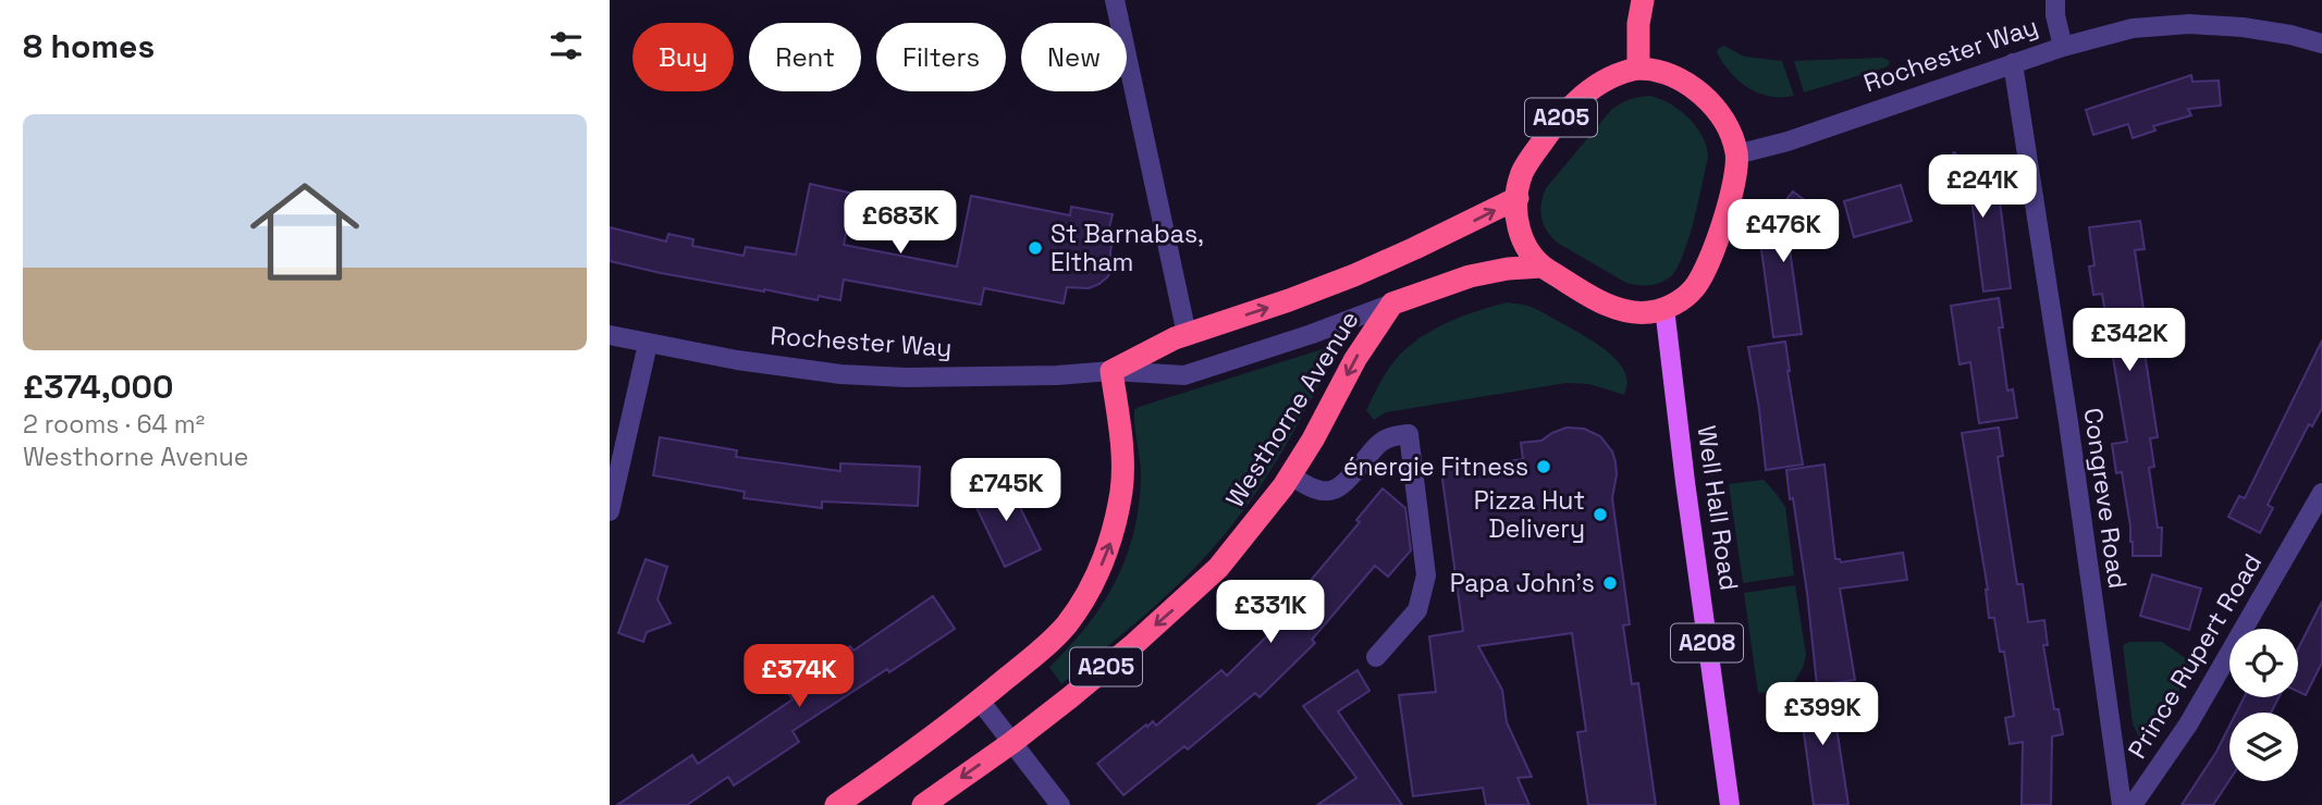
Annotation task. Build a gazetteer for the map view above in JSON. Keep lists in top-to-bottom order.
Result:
{
  "streets": {
    "highway": ["Rochester Way", "A205", "Westhorne Avenue"],
    "main road": ["Well Hall Road", "A208"],
    "street": ["Congreve Road", "Prince Rupert Road"]
  },
  "crossings": [
    ["Rochester Way", "A205"],
    ["Rochester Way", "Westhorne Avenue"],
    ["Rochester Way", "Congreve Road"],
    ["Rochester Way", "Well Hall Road"],
    ["A205", "Well Hall Road"]
  ],
  "one_way": ["Westhorne Avenue"],
  "places": [
    "St Barnabas, Eltham",
    "énergie Fitness",
    "Pizza Hut Delivery",
    "Papa John's"
  ],
  "page": {
    "heading": "8 homes",
    "chip": [
      "Buy",
      "Rent",
      "Filters",
      "New"
    ],
    "list": [
      {
        "name": "£374,000",
        "note": "2 rooms · 64 m² · Westhorne Avenue"
      }
    ],
    "price": [
      "£241K",
      "£683K",
      "£476K",
      "£342K",
      "£745K",
      "£331K",
      "£374K",
      "£399K"
    ]
  }
}
